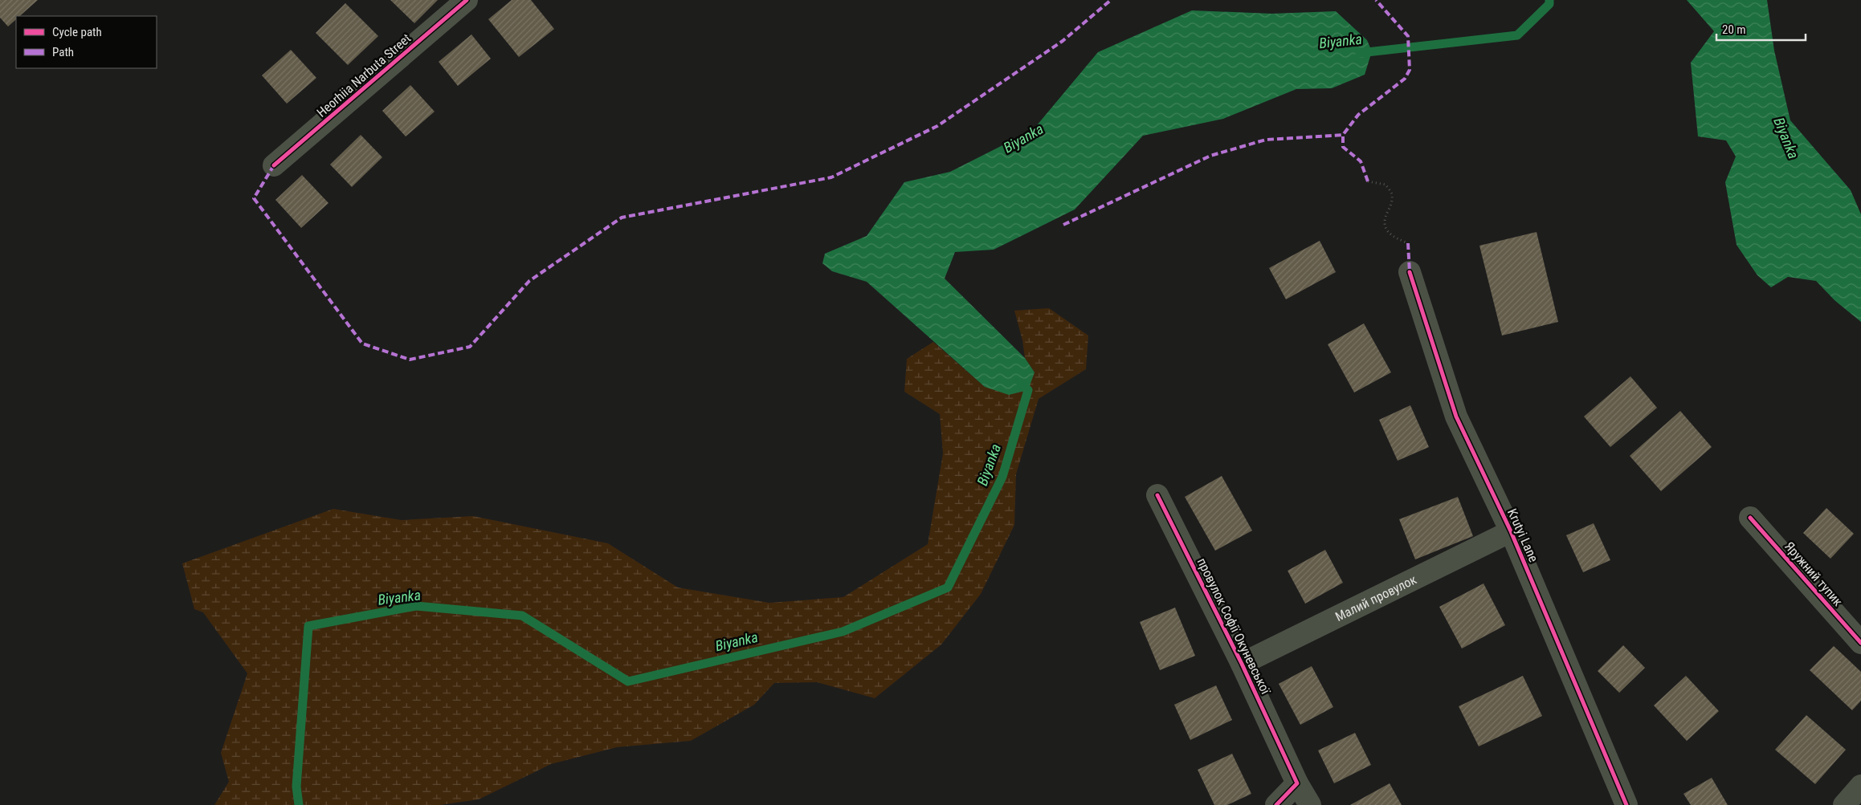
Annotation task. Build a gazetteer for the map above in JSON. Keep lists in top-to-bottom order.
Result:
{
  "streets": {
    "street": [
      "Heorhiia Narbuta Street",
      "Krutyi Lane",
      "Яружний тупик",
      "Малий провулок",
      "провулок Софії Окуневської"
    ]
  },
  "crossings": [
    ["Krutyi Lane", "Малий провулок"],
    ["Малий провулок", "провулок Софії Окуневської"]
  ],
  "water": ["Biyanka"],
  "legend": ["Cycle path", "Path"],
  "scale_bar": "20 m"
}
